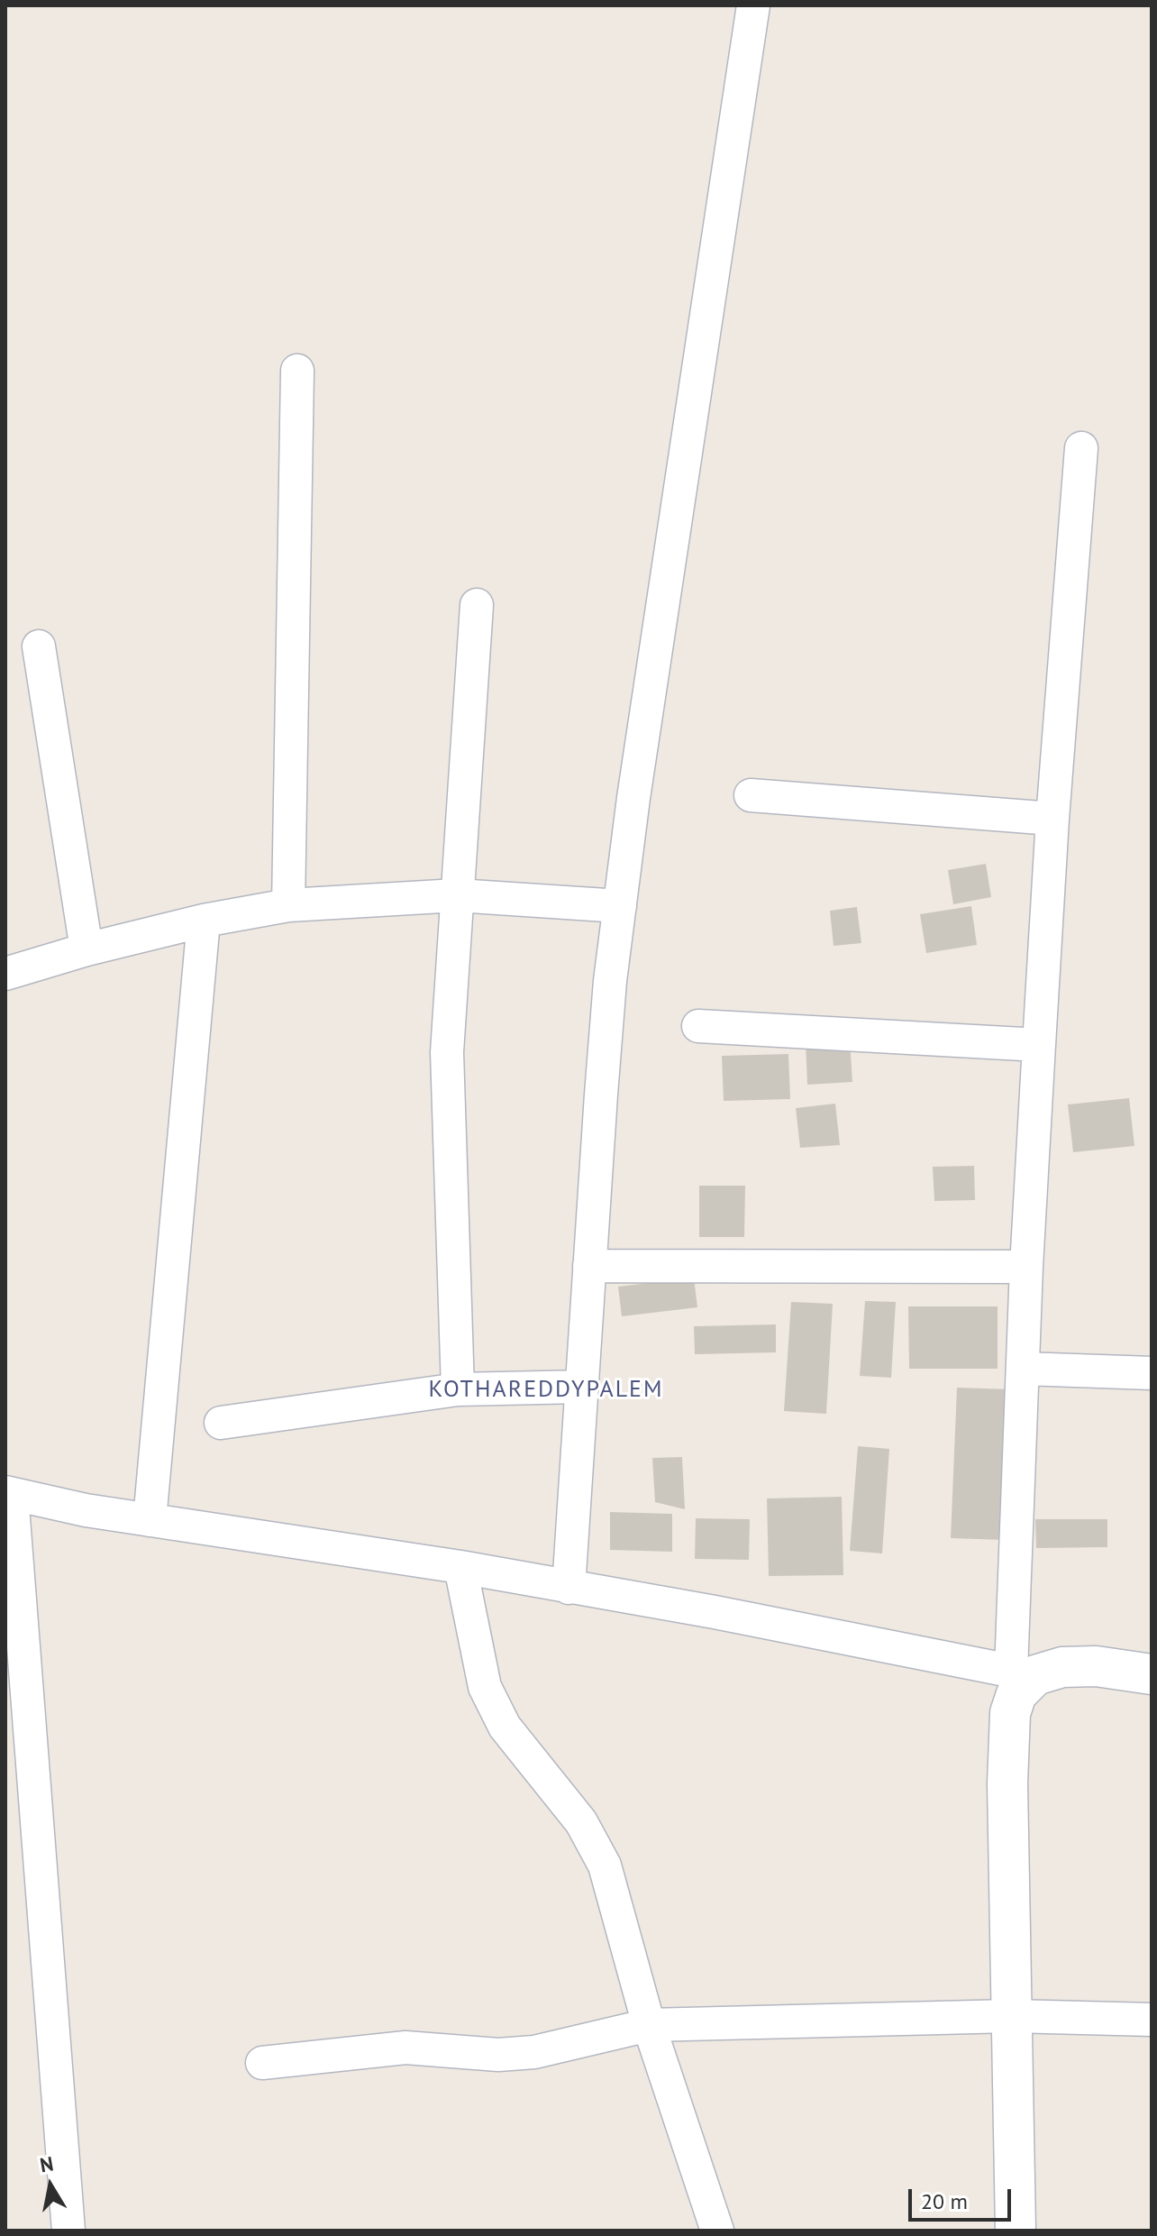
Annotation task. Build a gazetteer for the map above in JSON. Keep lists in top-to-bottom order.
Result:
{
  "districts": ["KOTHAREDDYPALEM"],
  "scale_bar": "20 m",
  "north": "top"
}
